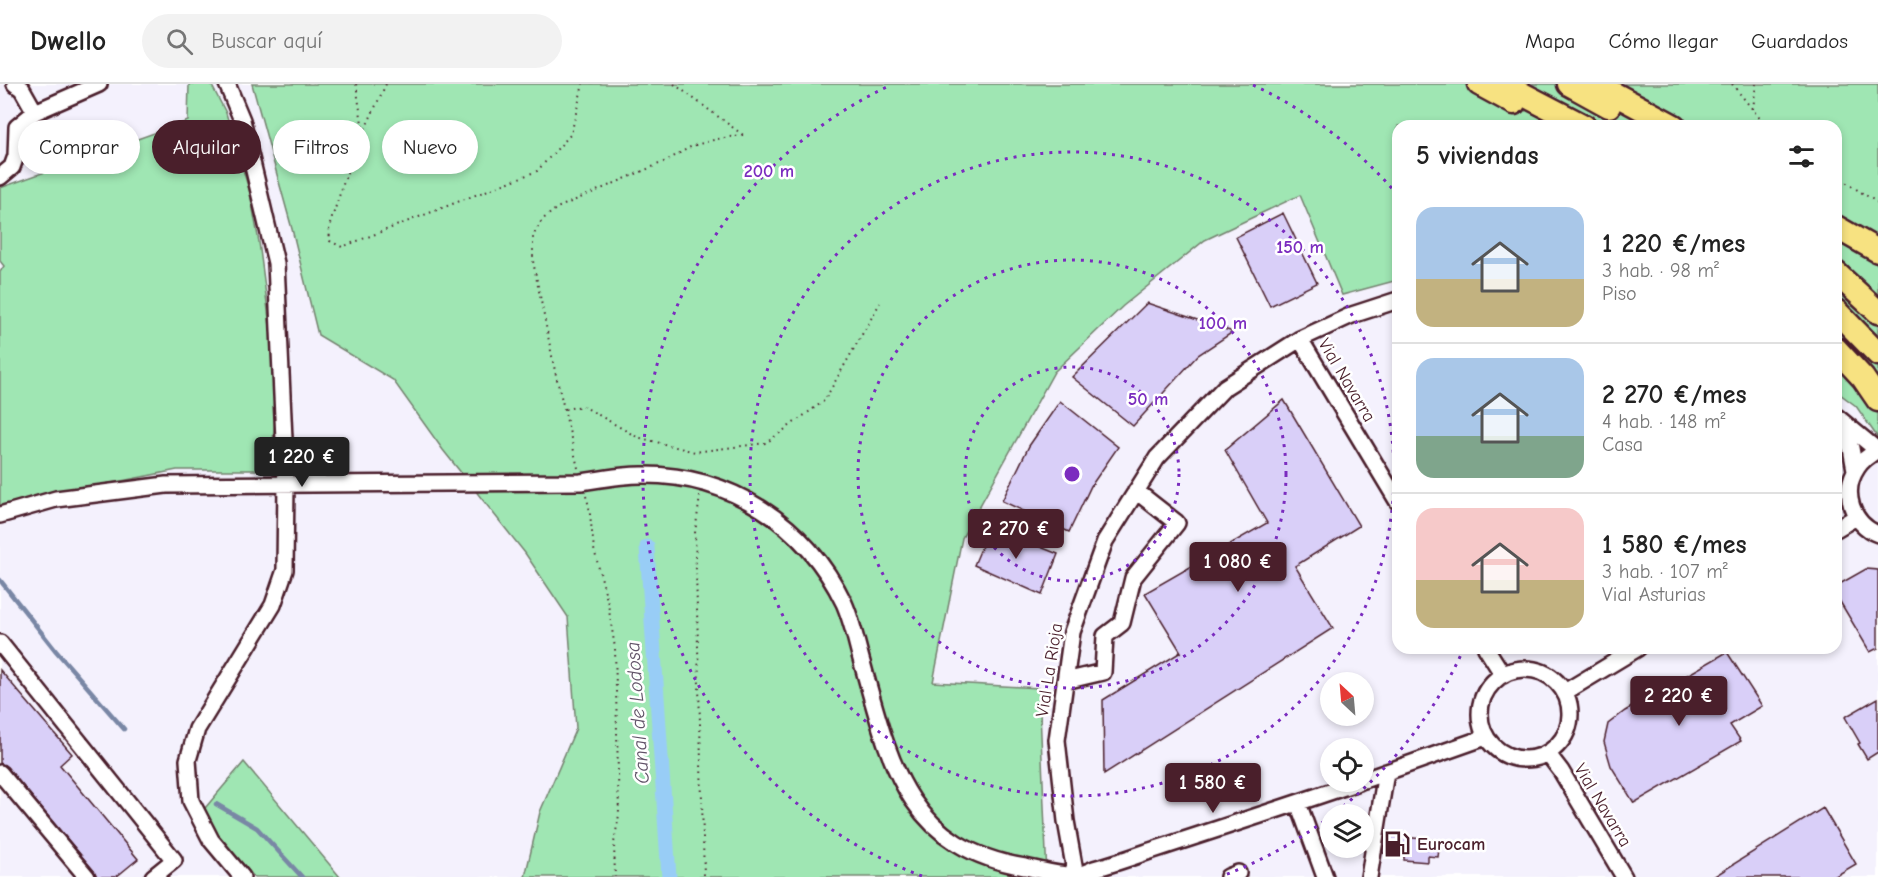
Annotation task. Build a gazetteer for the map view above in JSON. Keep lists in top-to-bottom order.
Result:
{
  "streets": {
    "street": ["Vial Navarra", "Vial La Rioja"]
  },
  "crossings": [
    ["Vial Navarra", "Vial La Rioja"]
  ],
  "water": ["Canal de Lodosa"],
  "places": {
    "fuel station": ["Eurocam"]
  },
  "north": "top left",
  "page": {
    "header": "Dwello",
    "search": "Buscar aquí",
    "nav": ["Mapa", "Cómo llegar", "Guardados"],
    "chip": [
      "Comprar",
      "Alquilar",
      "Filtros",
      "Nuevo"
    ],
    "heading": "5 viviendas",
    "list": [
      {
        "name": "1 220 €/mes",
        "note": "3 hab. · 98 m² · Piso"
      },
      {
        "name": "2 270 €/mes",
        "note": "4 hab. · 148 m² · Casa"
      },
      {
        "name": "1 580 €/mes",
        "note": "3 hab. · 107 m² · Vial Asturias"
      }
    ],
    "price": [
      "1 220 €",
      "2 270 €",
      "1 080 €",
      "2 220 €",
      "1 580 €"
    ]
  },
  "rings": [
    "200 m",
    "150 m",
    "100 m",
    "50 m"
  ]
}
